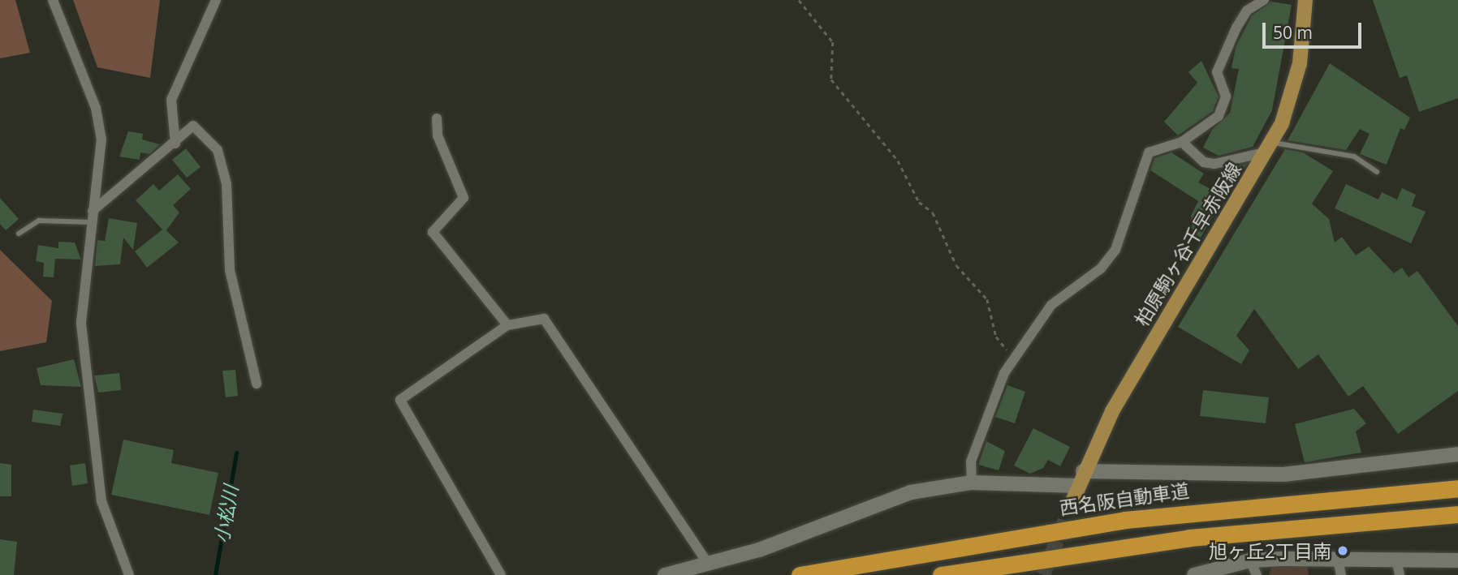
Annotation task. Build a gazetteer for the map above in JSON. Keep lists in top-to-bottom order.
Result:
{
  "streets": {
    "highway": ["西名阪自動車道"],
    "main road": ["柏原駒ヶ谷千早赤阪線"]
  },
  "water": ["小松川"],
  "places": ["旭ヶ丘2丁目南"],
  "scale_bar": "50 m"
}
